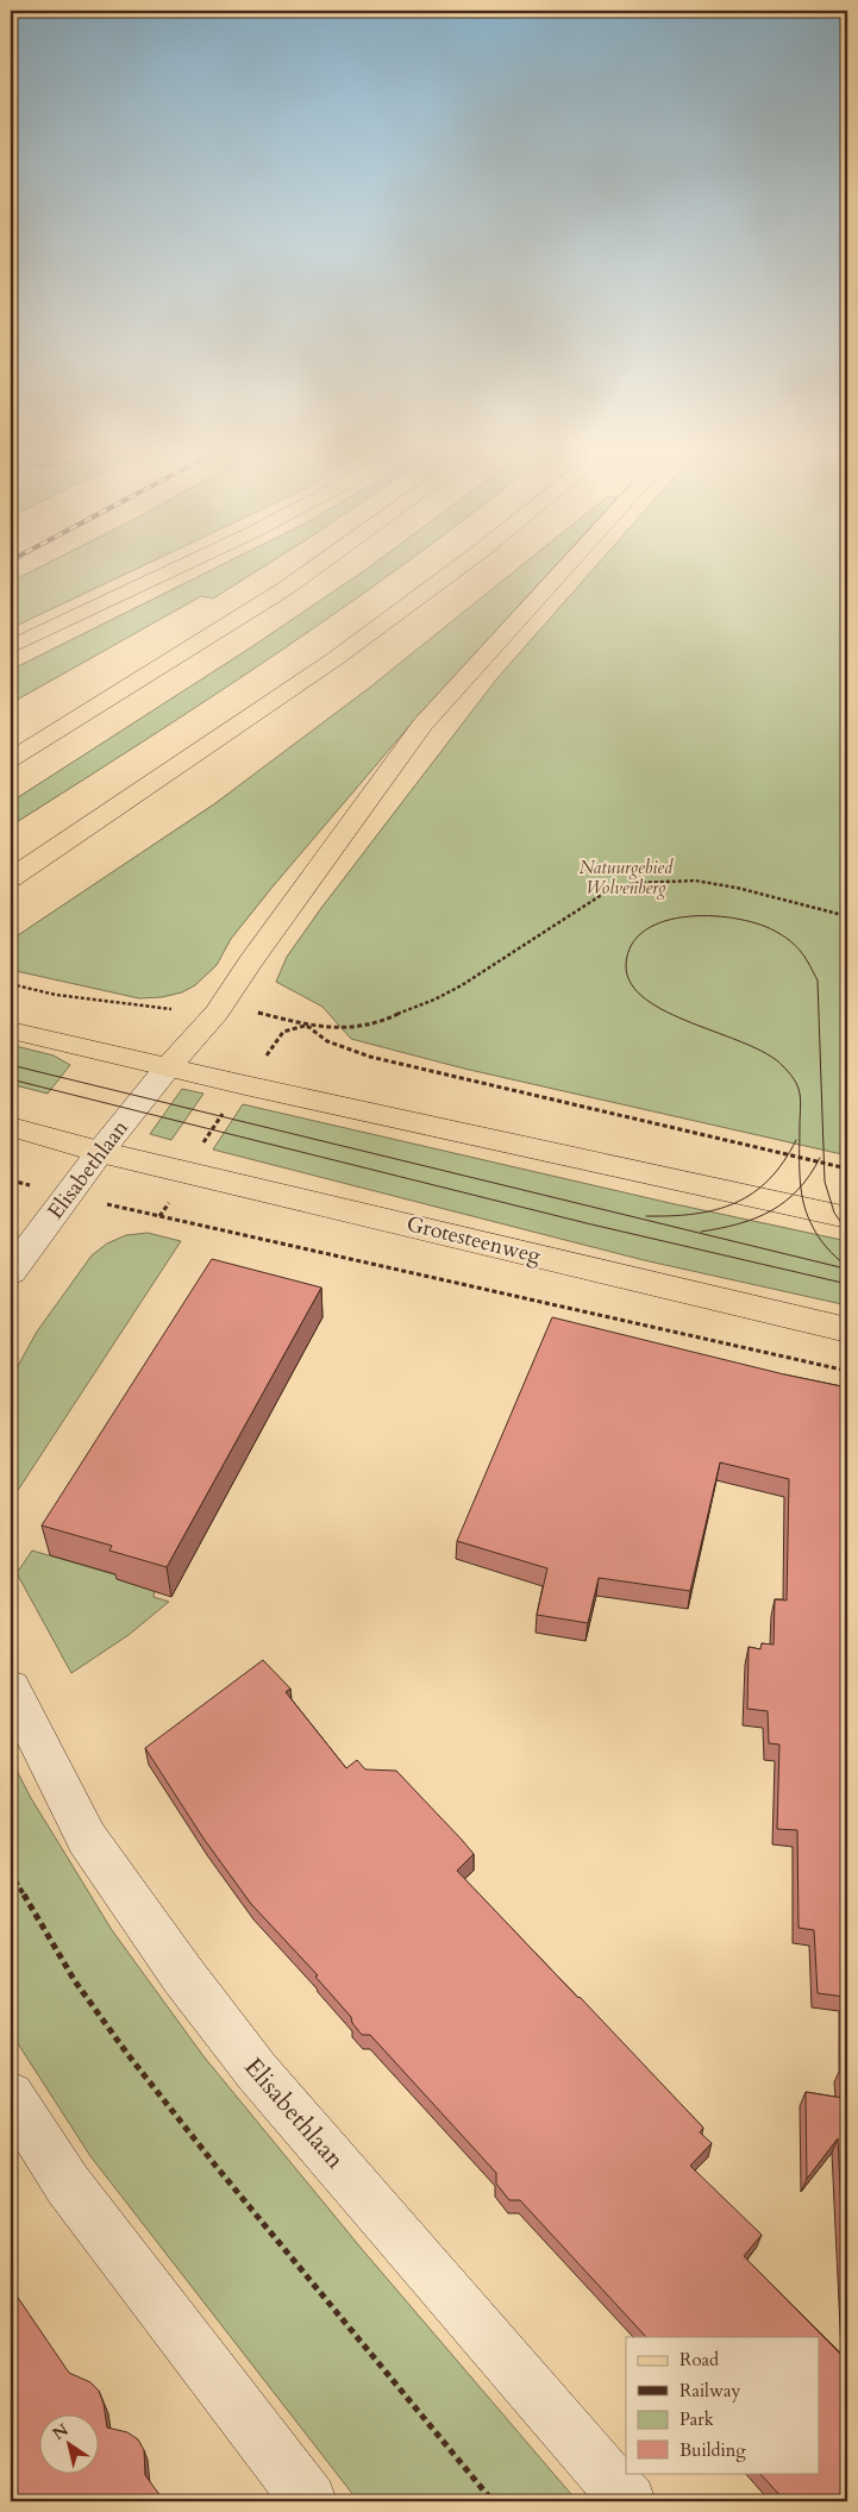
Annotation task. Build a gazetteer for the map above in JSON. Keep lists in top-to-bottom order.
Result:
{
  "streets": {
    "main road": ["Elisabethlaan", "Grotesteenweg"]
  },
  "crossings": [
    ["Elisabethlaan", "Grotesteenweg"]
  ],
  "parks": ["Natuurgebied Wolvenberg"],
  "legend": [
    "Road",
    "Railway",
    "Park",
    "Building"
  ],
  "north": "top left"
}
